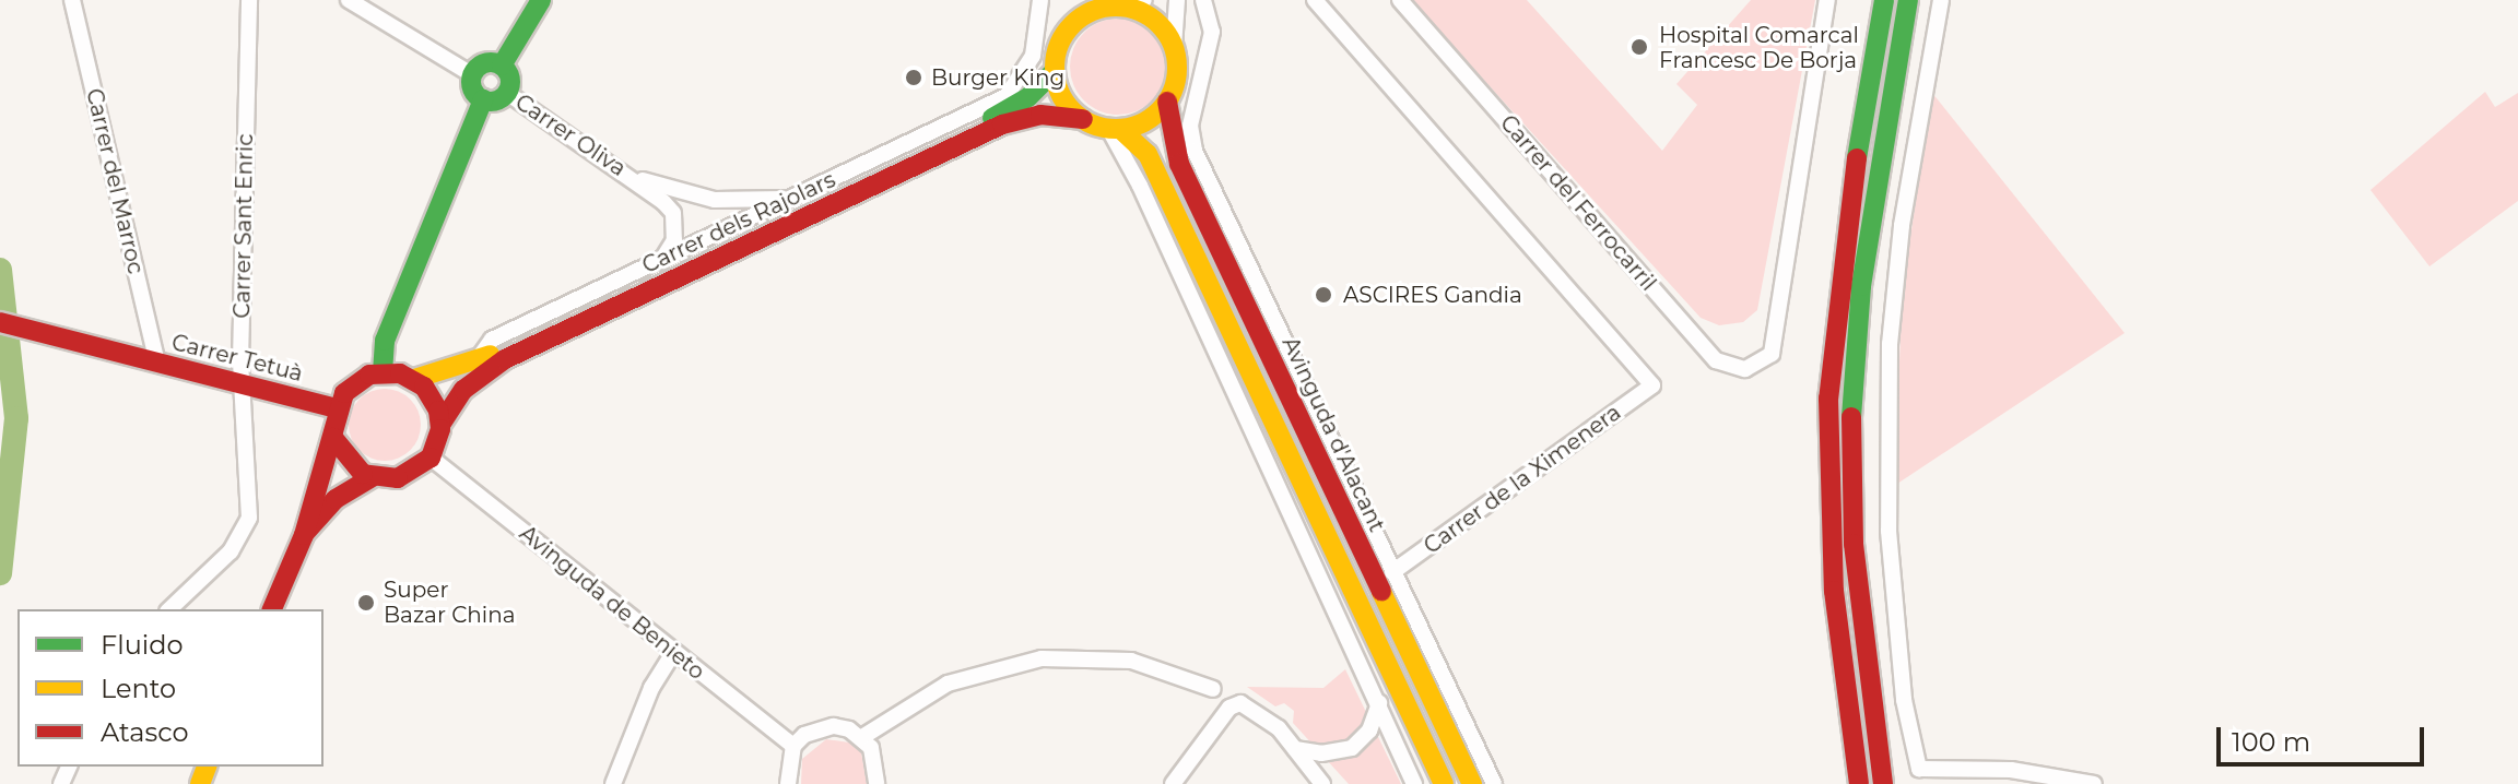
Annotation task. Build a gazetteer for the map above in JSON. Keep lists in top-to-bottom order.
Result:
{
  "streets": {
    "main road": ["Carrer dels Rajolars", "Carrer Tetuà", "Avinguda d'Alacant"],
    "street": [
      "Carrer Oliva",
      "Carrer del Marroc",
      "Carrer del Ferrocarril",
      "Carrer Sant Enric",
      "Carrer de la Ximenera",
      "Avinguda de Benieto"
    ]
  },
  "crossings": [
    ["Carrer del Marroc", "Carrer Tetuà"],
    ["Carrer dels Rajolars", "Carrer Tetuà"],
    ["Carrer dels Rajolars", "Avinguda d'Alacant"],
    ["Carrer dels Rajolars", "Avinguda de Benieto"],
    ["Carrer Sant Enric", "Carrer Tetuà"],
    ["Carrer Tetuà", "Avinguda de Benieto"],
    ["Avinguda d'Alacant", "Carrer de la Ximenera"]
  ],
  "places": [
    "Hospital Comarcal Francesc De Borja",
    "Burger King",
    "ASCIRES Gandia",
    "Super Bazar China"
  ],
  "legend": ["Fluido", "Lento", "Atasco"],
  "scale_bar": "100 m"
}
